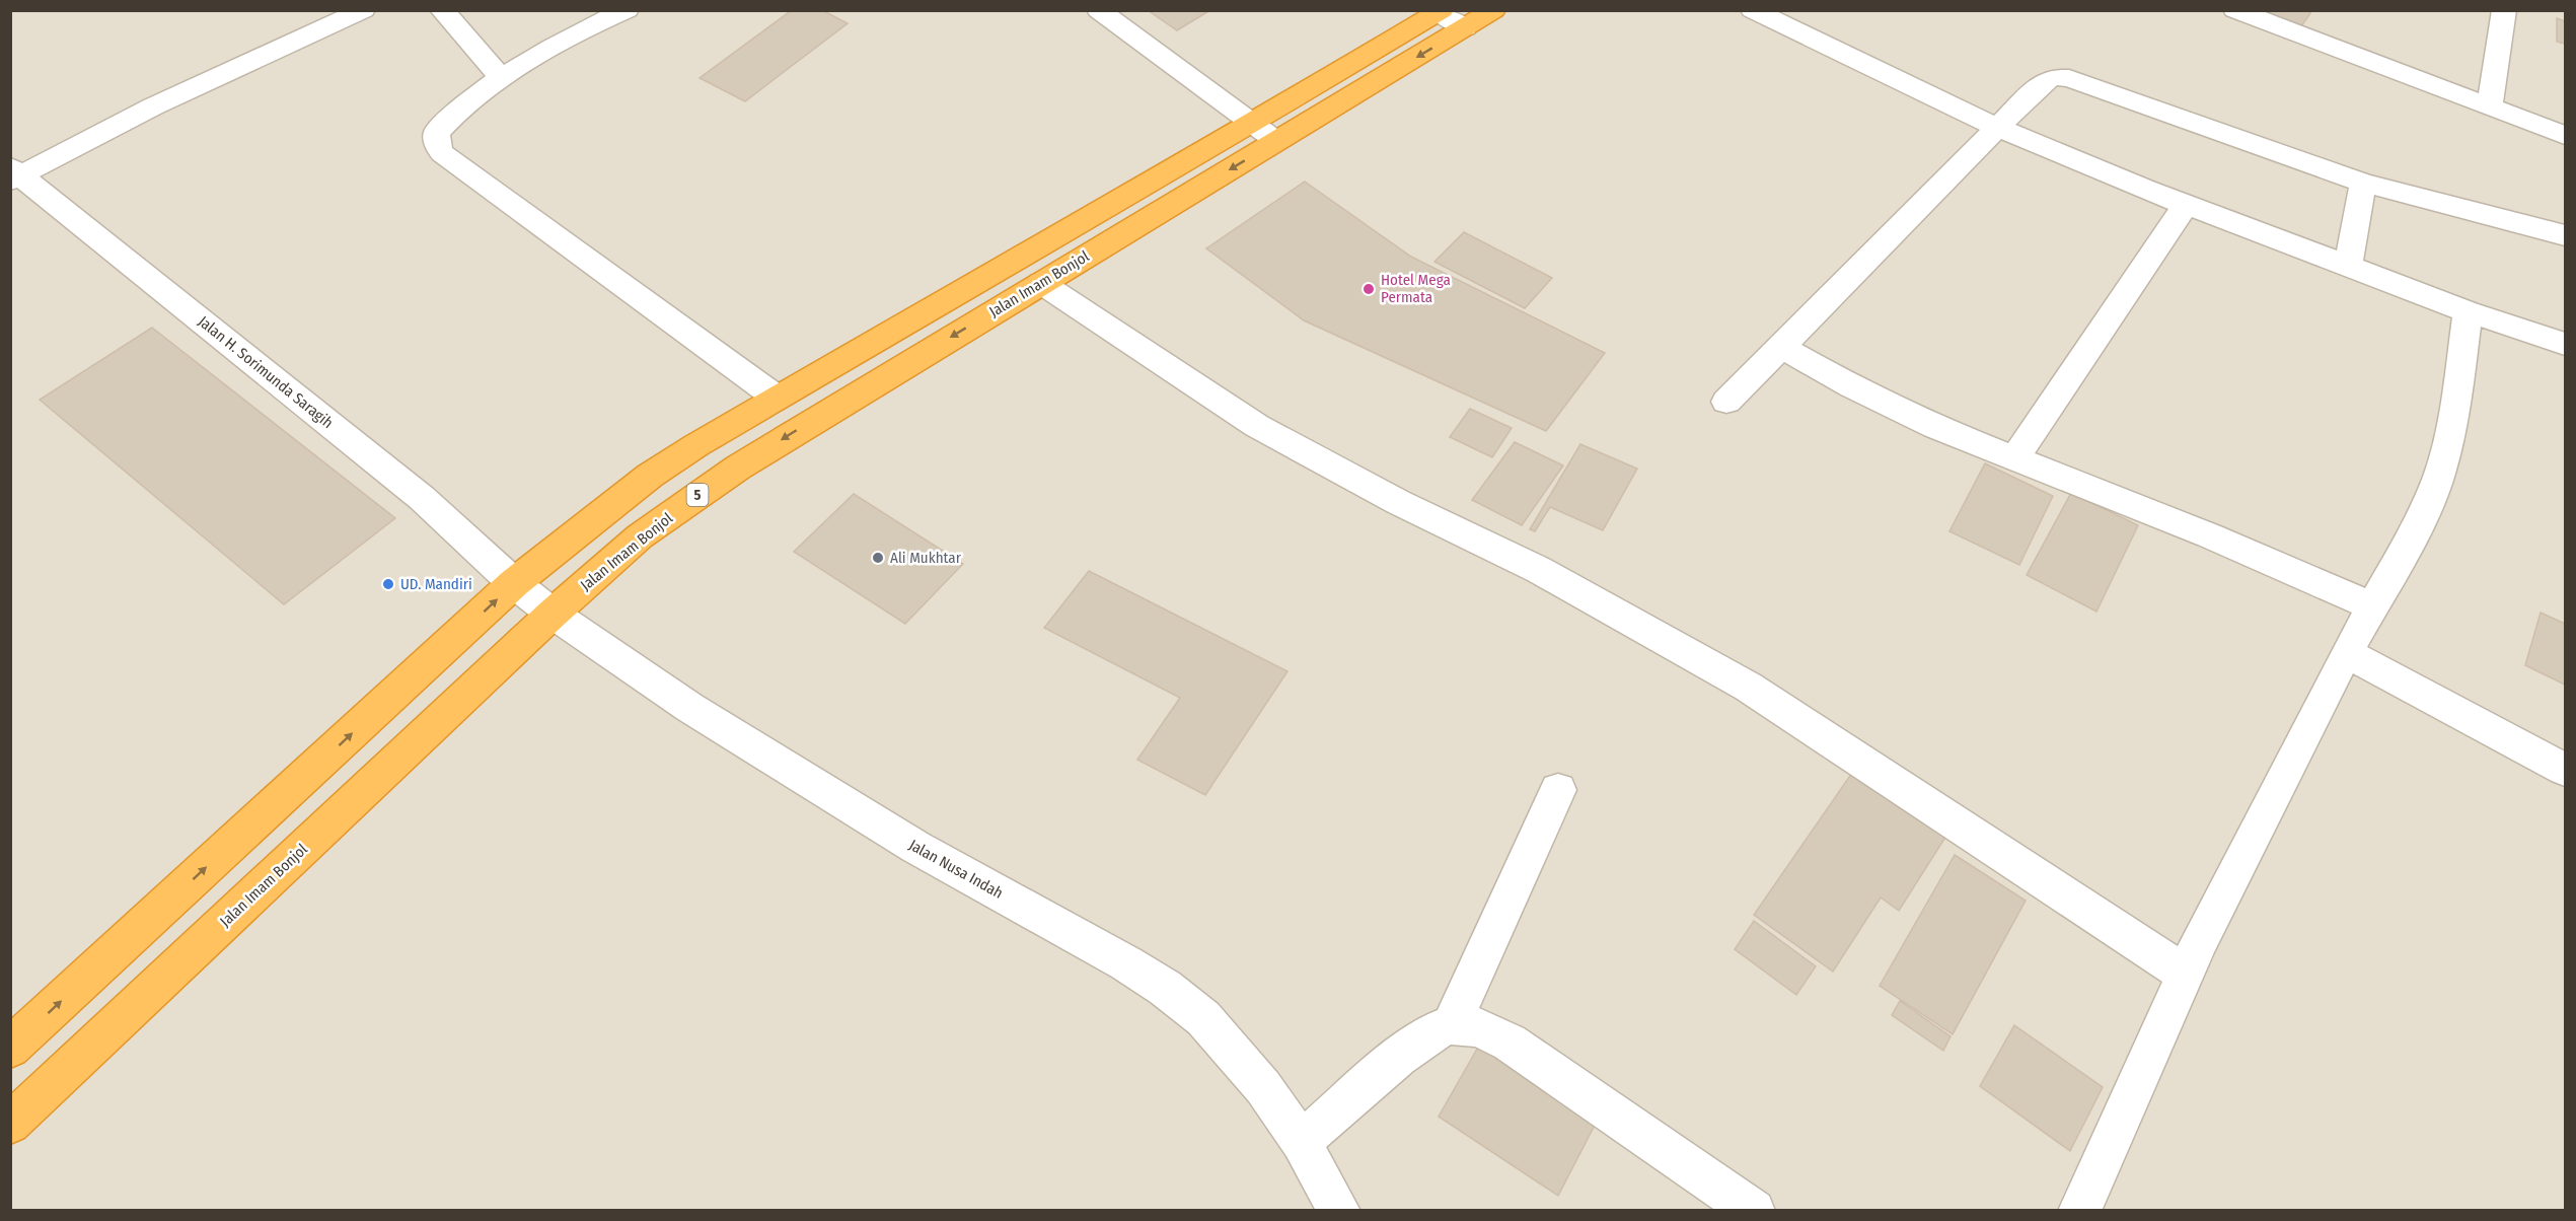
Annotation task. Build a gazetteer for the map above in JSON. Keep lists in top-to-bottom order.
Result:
{
  "streets": {
    "highway": ["Jalan Imam Bonjol", "5"],
    "street": ["Jalan H. Sorimunda Saragih", "Jalan Nusa Indah"]
  },
  "crossings": [
    ["Jalan Imam Bonjol", "Jalan H. Sorimunda Saragih"],
    ["Jalan Imam Bonjol", "Jalan Nusa Indah"],
    ["Jalan H. Sorimunda Saragih", "Jalan Nusa Indah"]
  ],
  "places": ["Hotel Mega Permata", "Ali Mukhtar", "UD. Mandiri"]
}
